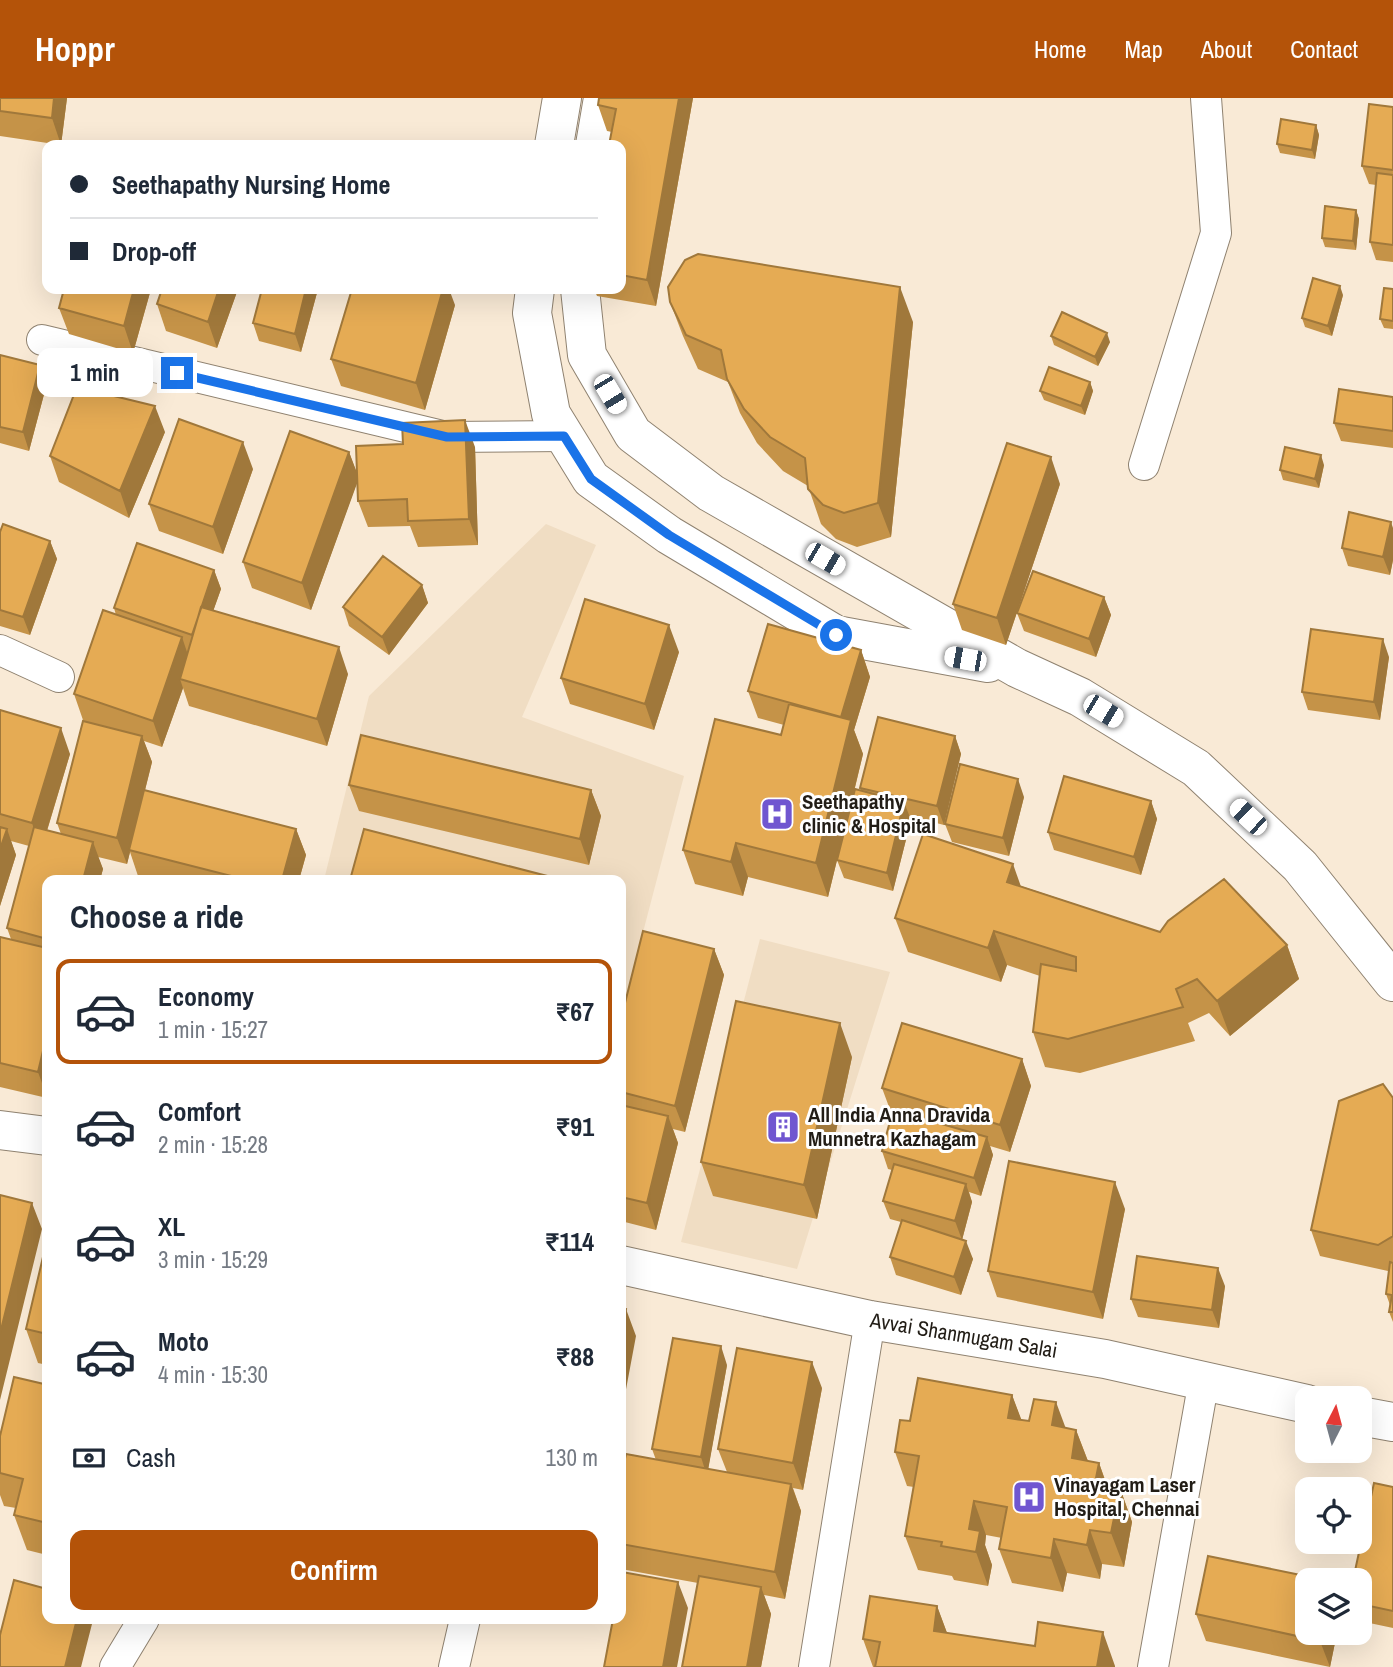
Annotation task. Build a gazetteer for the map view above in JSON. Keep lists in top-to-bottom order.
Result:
{
  "streets": {
    "main road": ["Avvai Shanmugam Salai"]
  },
  "places": {
    "hospital": ["Seethapathy clinic & Hospital", "Vinayagam Laser Hospital, Chennai"],
    "building": ["All India Anna Dravida Munnetra Kazhagam"]
  },
  "north": "top",
  "page": {
    "header": "Hoppr",
    "nav": [
      "Home",
      "Map",
      "About",
      "Contact"
    ],
    "banner": ["Seethapathy Nursing Home", "Drop-off"],
    "bubble": "1 min",
    "heading": "Choose a ride",
    "list": [
      {
        "name": "Economy",
        "note": "1 min · 15:27",
        "value": "₹67"
      },
      {
        "name": "Comfort",
        "note": "2 min · 15:28",
        "value": "₹91"
      },
      {
        "name": "XL",
        "note": "3 min · 15:29",
        "value": "₹114"
      },
      {
        "name": "Moto",
        "note": "4 min · 15:30",
        "value": "₹88"
      }
    ],
    "pay": ["Cash", "130 m"],
    "buttons": "Confirm"
  }
}
